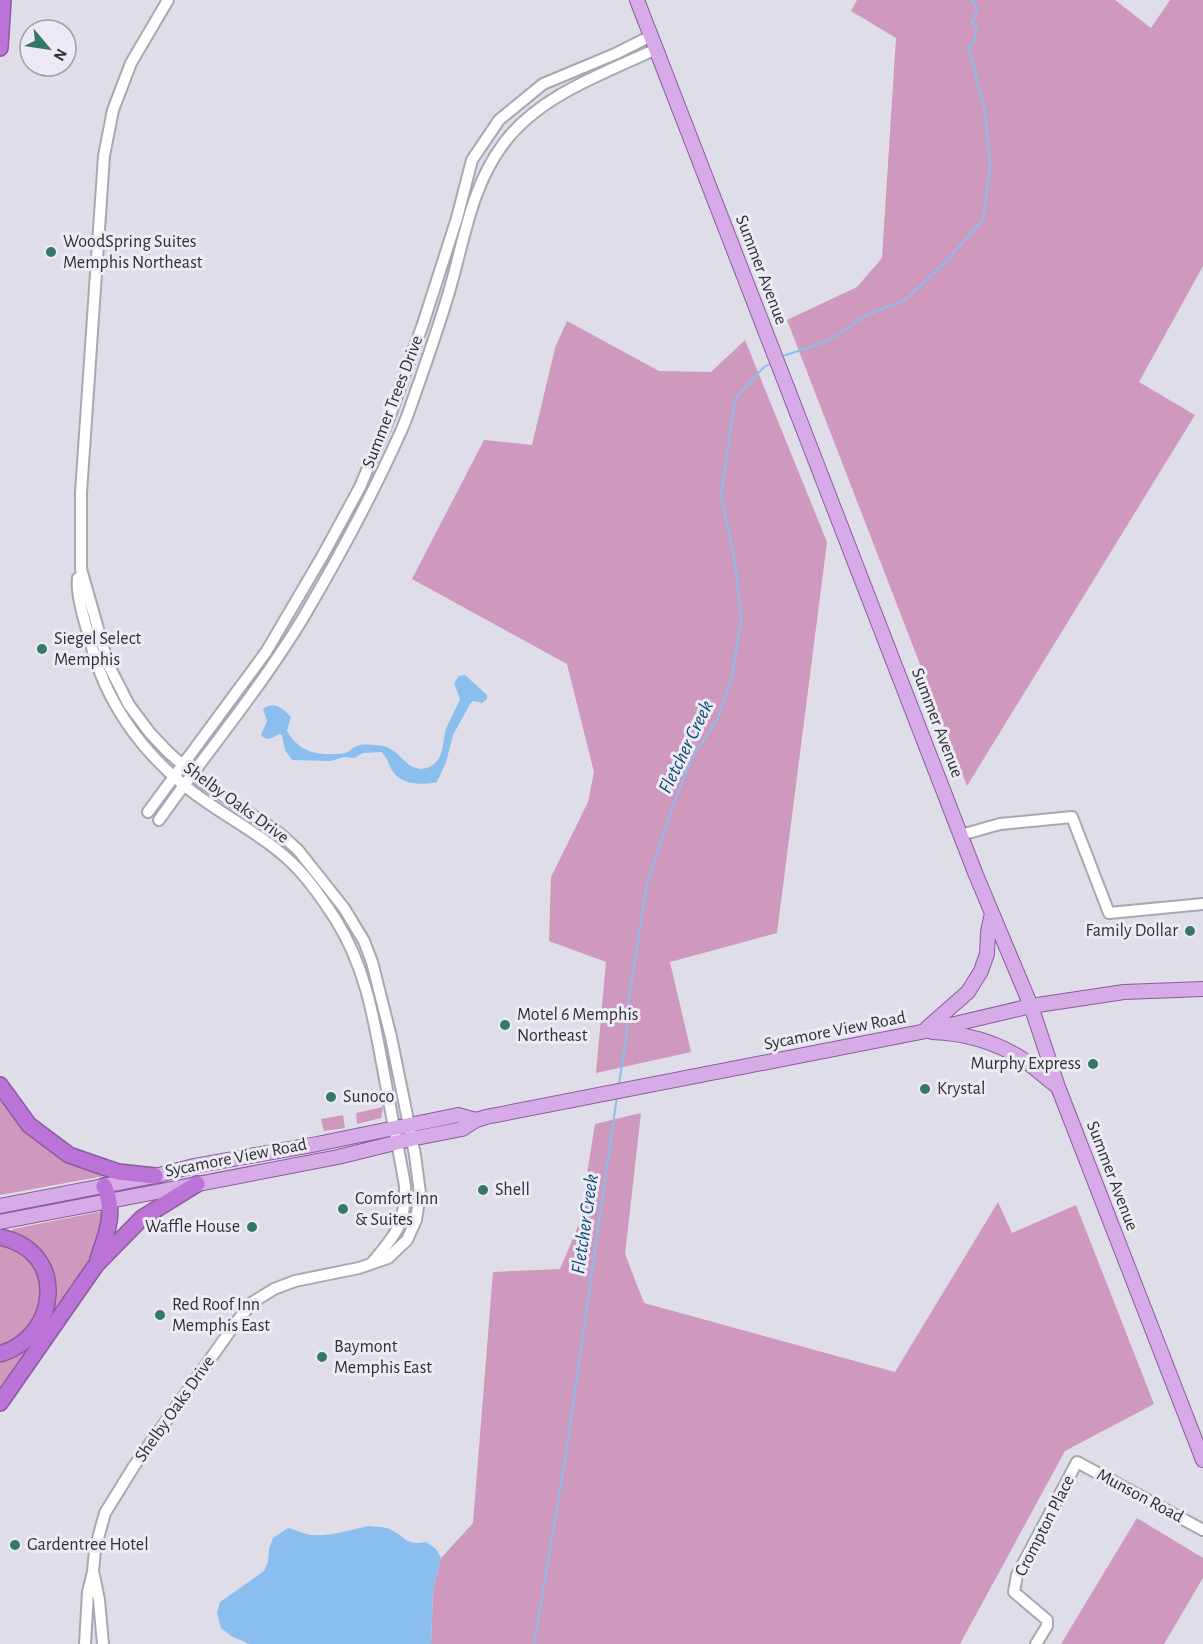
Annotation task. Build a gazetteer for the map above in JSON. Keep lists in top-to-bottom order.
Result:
{
  "streets": {
    "main road": ["Summer Avenue", "Sycamore View Road"],
    "street": [
      "Summer Trees Drive",
      "Shelby Oaks Drive",
      "Munson Road",
      "Crompton Place"
    ]
  },
  "crossings": [
    ["Summer Avenue", "Summer Trees Drive"],
    ["Summer Avenue", "Sycamore View Road"],
    ["Summer Trees Drive", "Shelby Oaks Drive"],
    ["Shelby Oaks Drive", "Sycamore View Road"],
    ["Munson Road", "Crompton Place"]
  ],
  "water": ["Fletcher Creek"],
  "places": [
    "WoodSpring Suites Memphis Northeast",
    "Siegel Select Memphis",
    "Family Dollar",
    "Motel 6 Memphis Northeast",
    "Murphy Express",
    "Krystal",
    "Sunoco",
    "Shell",
    "Comfort Inn & Suites",
    "Waffle House",
    "Red Roof Inn Memphis East",
    "Baymont Memphis East",
    "Gardentree Hotel"
  ],
  "north": "bottom right"
}
